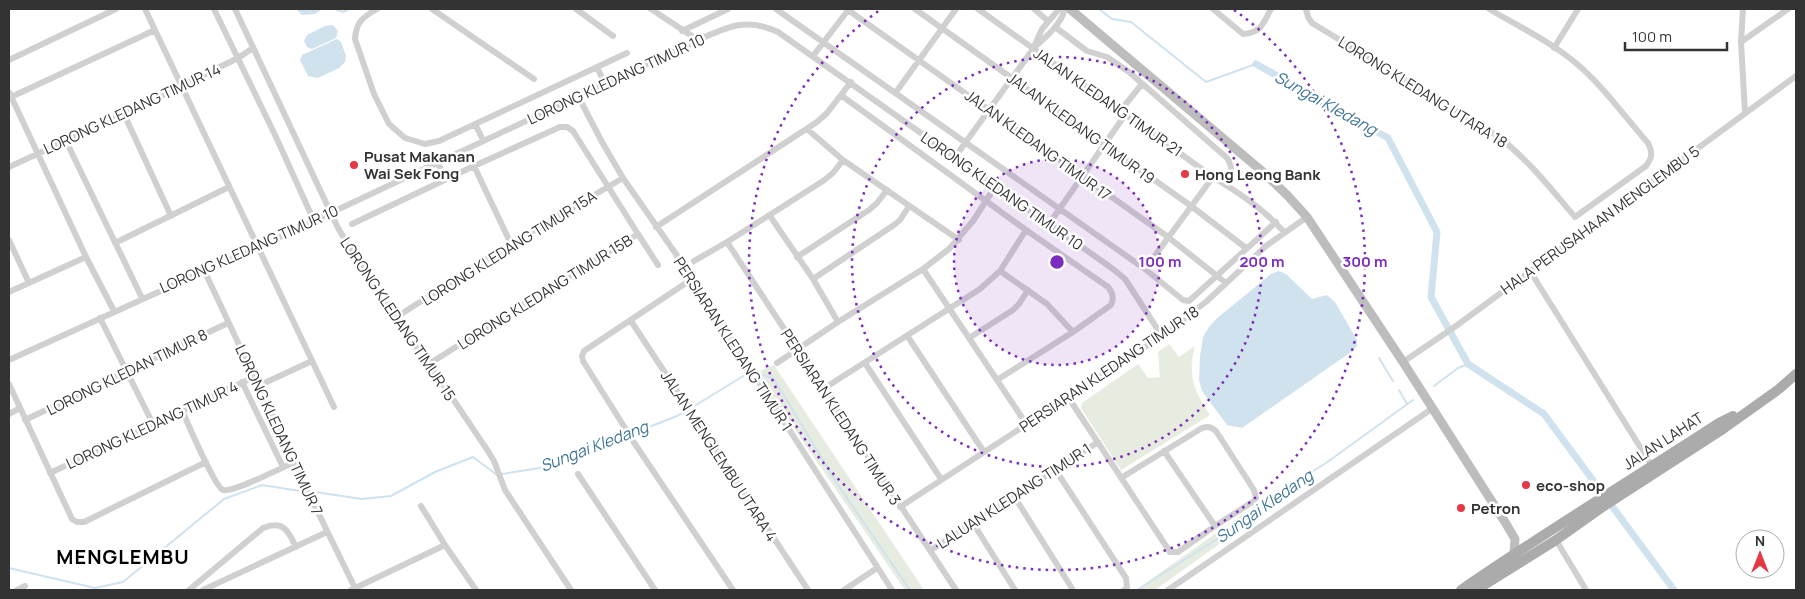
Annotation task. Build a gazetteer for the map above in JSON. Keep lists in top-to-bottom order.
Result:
{
  "streets": {
    "main road": ["JALAN LAHAT"],
    "street": [
      "LORONG KLEDANG TIMUR 10",
      "LORONG KLEDANG UTARA 18",
      "JALAN KLEDANG TIMUR 21",
      "LORONG KLEDANG TIMUR 14",
      "JALAN KLEDANG TIMUR 19",
      "JALAN KLEDANG TIMUR 17",
      "HALA PERUSAHAAN MENGLEMBU 5",
      "LORONG KLEDANG TIMUR 15A",
      "LORONG KLEDANG TIMUR 15B",
      "LORONG KLEDANG TIMUR 15",
      "PERSIARAN KLEDANG TIMUR 1",
      "PERSIARAN KLEDANG TIMUR 18",
      "LORONG KLEDAN TIMUR 8",
      "PERSIARAN KLEDANG TIMUR 3",
      "LORONG KLEDANG TIMUR 4",
      "LORONG KLEDANG TIMUR 7",
      "JALAN MENGLEMBU UTARA 4",
      "LALUAN KLEDANG TIMUR 1"
    ]
  },
  "crossings": [
    ["LORONG KLEDANG TIMUR 10", "LORONG KLEDANG TIMUR 15"],
    ["LORONG KLEDANG TIMUR 10", "PERSIARAN KLEDANG TIMUR 1"],
    ["LORONG KLEDANG TIMUR 10", "PERSIARAN KLEDANG TIMUR 18"],
    ["LORONG KLEDANG TIMUR 10", "LORONG KLEDANG TIMUR 7"],
    ["JALAN KLEDANG TIMUR 21", "PERSIARAN KLEDANG TIMUR 18"],
    ["LORONG KLEDANG TIMUR 14", "LORONG KLEDANG TIMUR 15"],
    ["JALAN KLEDANG TIMUR 17", "PERSIARAN KLEDANG TIMUR 18"],
    ["LORONG KLEDANG TIMUR 15A", "LORONG KLEDANG TIMUR 15B"],
    ["LORONG KLEDANG TIMUR 15A", "LORONG KLEDANG TIMUR 15"],
    ["LORONG KLEDANG TIMUR 15A", "PERSIARAN KLEDANG TIMUR 1"],
    ["LORONG KLEDANG TIMUR 15B", "LORONG KLEDANG TIMUR 15"],
    ["PERSIARAN KLEDANG TIMUR 18", "PERSIARAN KLEDANG TIMUR 3"],
    ["LORONG KLEDAN TIMUR 8", "LORONG KLEDANG TIMUR 7"],
    ["PERSIARAN KLEDANG TIMUR 3", "LALUAN KLEDANG TIMUR 1"],
    ["LORONG KLEDANG TIMUR 4", "LORONG KLEDANG TIMUR 7"]
  ],
  "districts": ["MENGLEMBU"],
  "water": ["Sungai Kledang"],
  "places": [
    "Pusat Makanan Wai Sek Fong",
    "Hong Leong Bank",
    "eco-shop",
    "Petron"
  ],
  "scale_bar": "100 m",
  "north": "top",
  "rings": ["100 m", "200 m", "300 m"]
}
